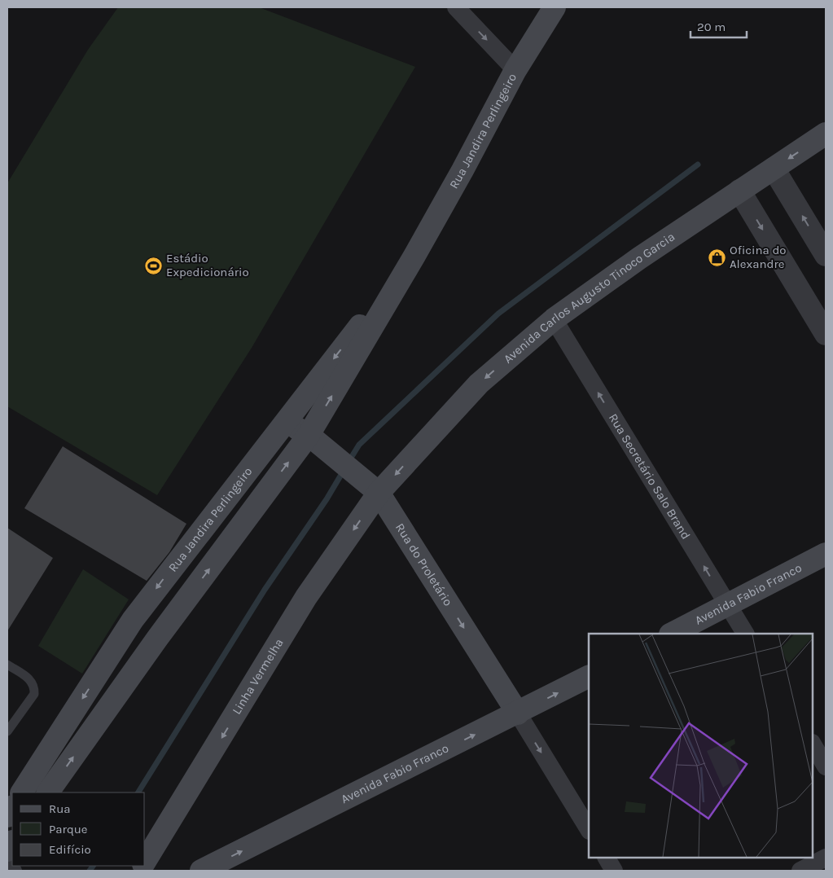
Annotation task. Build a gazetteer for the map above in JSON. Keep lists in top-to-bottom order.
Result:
{
  "streets": {
    "main road": [
      "Rua Jandira Perlingeiro",
      "Avenida Carlos Augusto Tinoco Garcia",
      "Rua do Proletário",
      "Avenida Fabio Franco",
      "Linha Vermelha"
    ],
    "street": ["Rua Secretário Salo Brand"]
  },
  "crossings": [
    ["Rua Jandira Perlingeiro", "Rua do Proletário"],
    ["Avenida Carlos Augusto Tinoco Garcia", "Rua Secretário Salo Brand"],
    ["Avenida Carlos Augusto Tinoco Garcia", "Rua do Proletário"],
    ["Avenida Carlos Augusto Tinoco Garcia", "Linha Vermelha"],
    ["Rua Secretário Salo Brand", "Avenida Fabio Franco"],
    ["Rua do Proletário", "Avenida Fabio Franco"],
    ["Rua do Proletário", "Linha Vermelha"]
  ],
  "one_way": [
    "Avenida Carlos Augusto Tinoco Garcia",
    "Rua Secretário Salo Brand",
    "Rua do Proletário",
    "Avenida Fabio Franco",
    "Linha Vermelha"
  ],
  "places": {
    "shop": ["Oficina do Alexandre"],
    "sports": ["Estádio Expedicionário"]
  },
  "legend": ["Rua", "Parque", "Edifício"],
  "scale_bar": "20 m"
}
